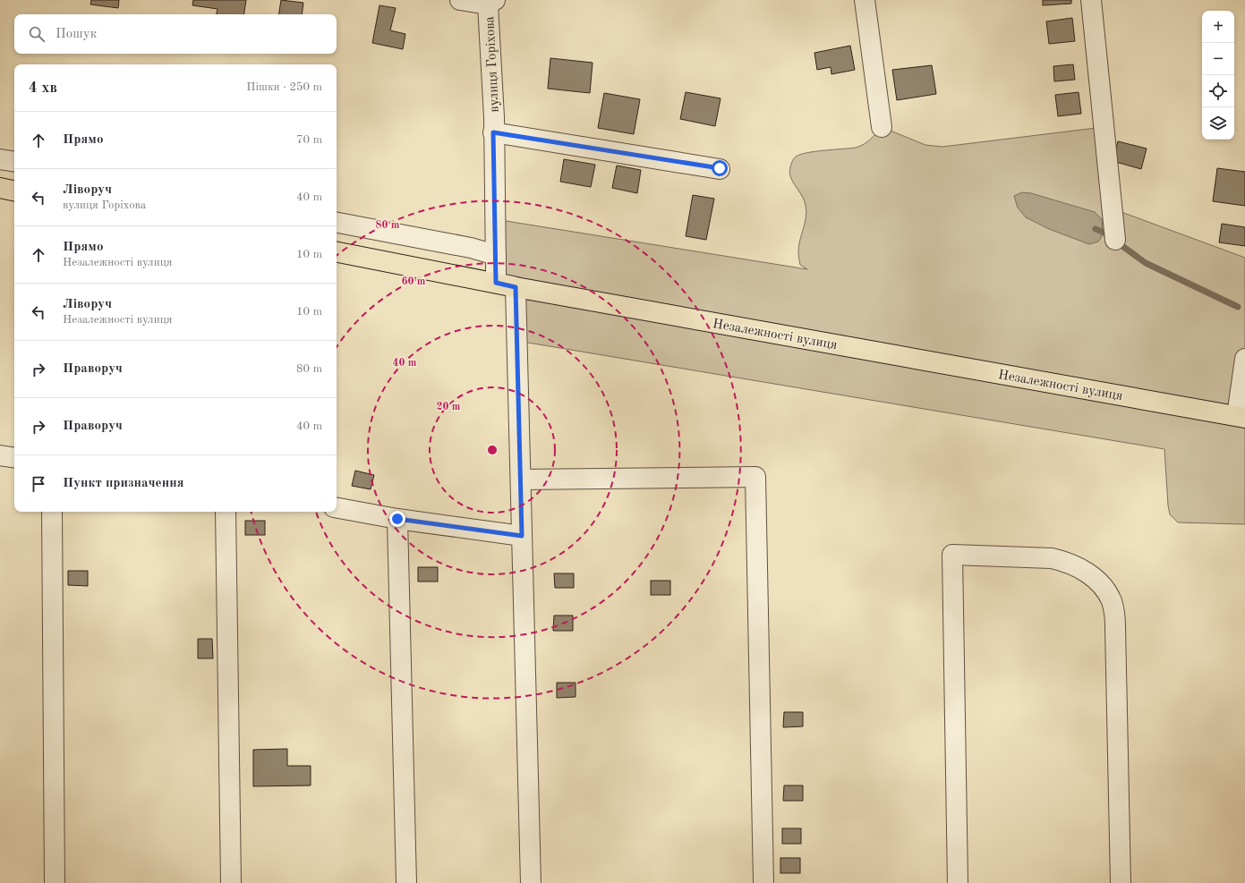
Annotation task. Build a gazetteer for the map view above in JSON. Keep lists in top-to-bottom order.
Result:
{
  "streets": {
    "street": ["вулиця Горіхова", "Незалежності вулиця"]
  },
  "page": {
    "map_buttons": ["+", "−"],
    "search": "Пошук",
    "heading": ["4 хв", "Пішки · 250 m"],
    "list": [
      ["Прямо", "70 m"],
      ["Ліворуч", "вулиця Горіхова", "40 m"],
      ["Прямо", "Незалежності вулиця", "10 m"],
      ["Ліворуч", "Незалежності вулиця", "10 m"],
      ["Праворуч", "80 m"],
      ["Праворуч", "40 m"],
      "Пункт призначення"
    ]
  },
  "rings": [
    "80 m",
    "60 m",
    "40 m",
    "20 m"
  ]
}
